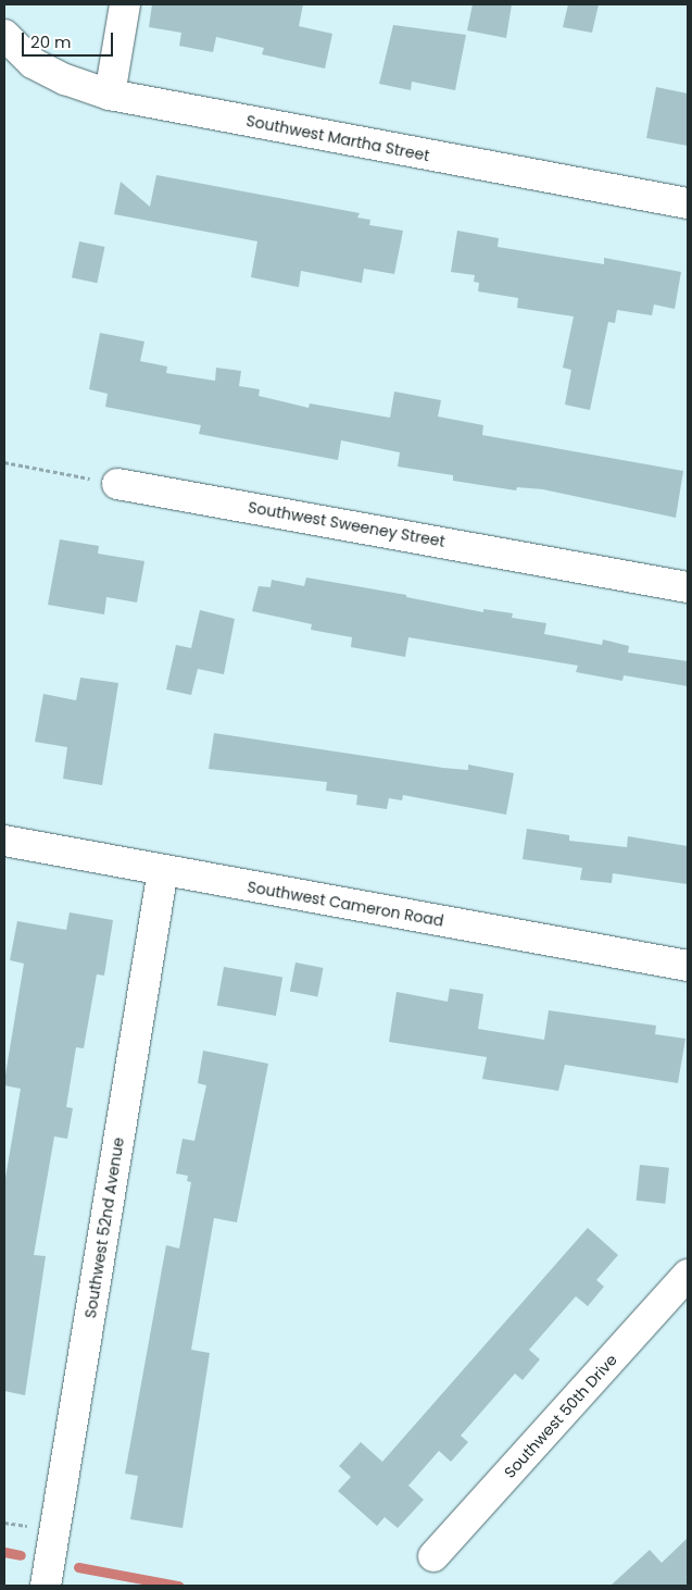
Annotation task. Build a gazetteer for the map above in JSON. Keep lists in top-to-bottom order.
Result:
{
  "streets": {
    "street": [
      "Southwest Martha Street",
      "Southwest Sweeney Street",
      "Southwest Cameron Road",
      "Southwest 52nd Avenue",
      "Southwest 50th Drive"
    ]
  },
  "crossings": [
    ["Southwest Cameron Road", "Southwest 52nd Avenue"]
  ],
  "scale_bar": "20 m"
}
